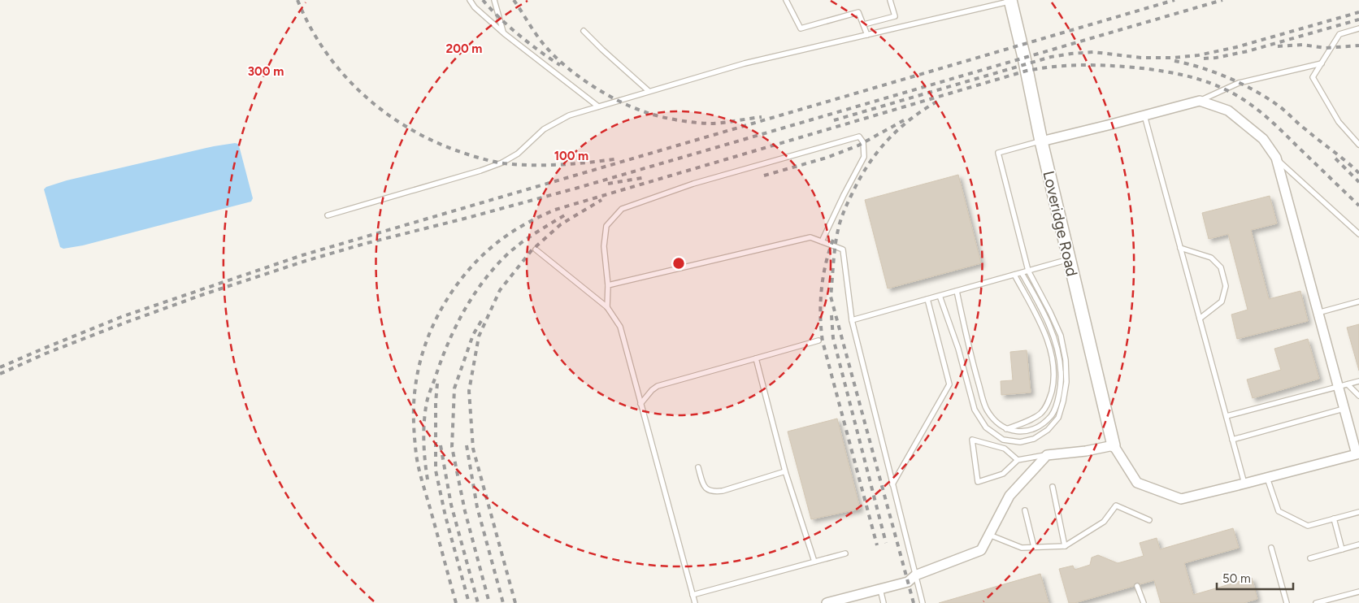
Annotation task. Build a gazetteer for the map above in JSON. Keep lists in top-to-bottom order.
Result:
{
  "streets": {
    "street": ["Loveridge Road"]
  },
  "scale_bar": "50 m",
  "rings": ["200 m", "300 m", "100 m"]
}
